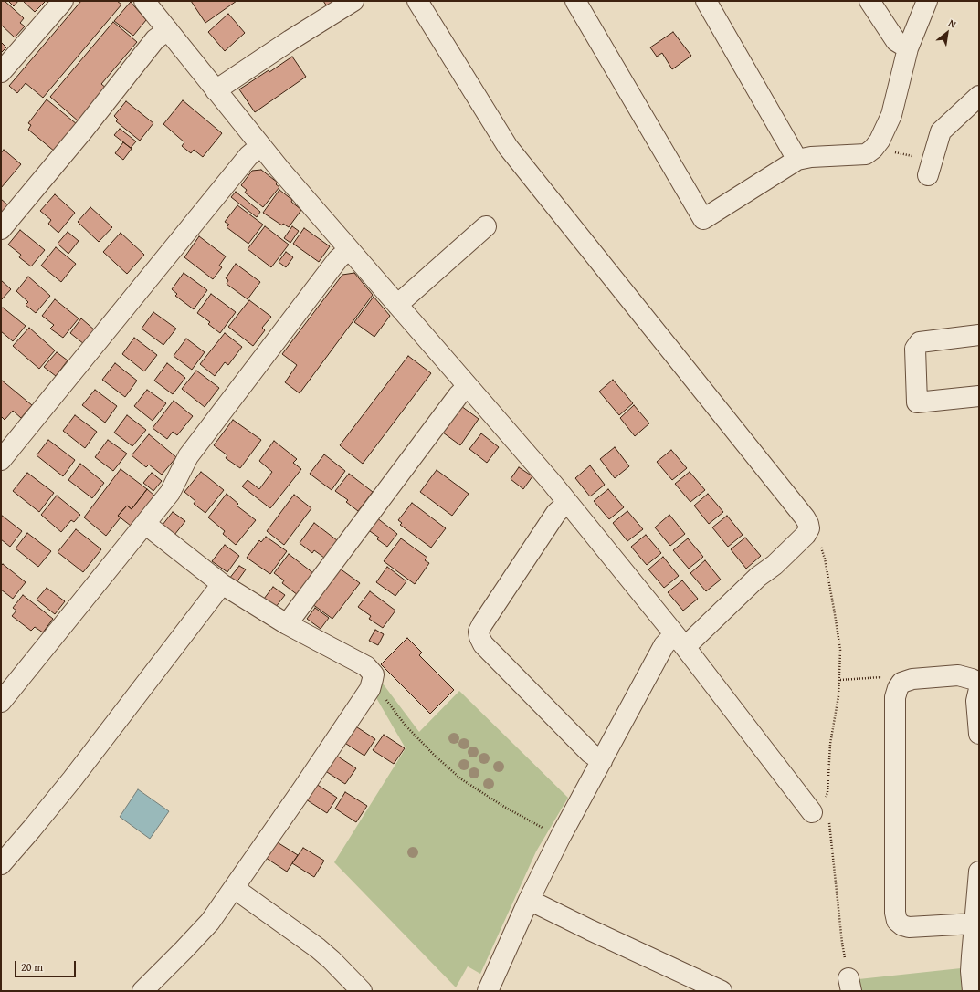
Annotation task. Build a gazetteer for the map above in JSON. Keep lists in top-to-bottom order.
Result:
{
  "scale_bar": "20 m",
  "north": "top right"
}
